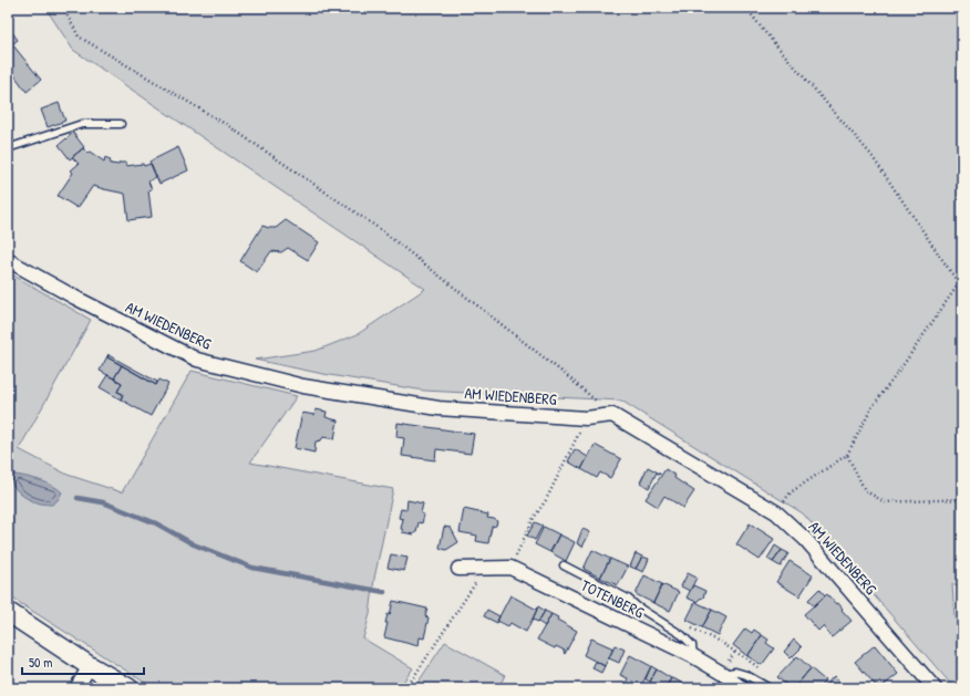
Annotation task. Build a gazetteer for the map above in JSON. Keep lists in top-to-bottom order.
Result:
{
  "streets": {
    "street": ["AM WIEDENBERG", "TOTENBERG"]
  },
  "scale_bar": "50 m"
}
